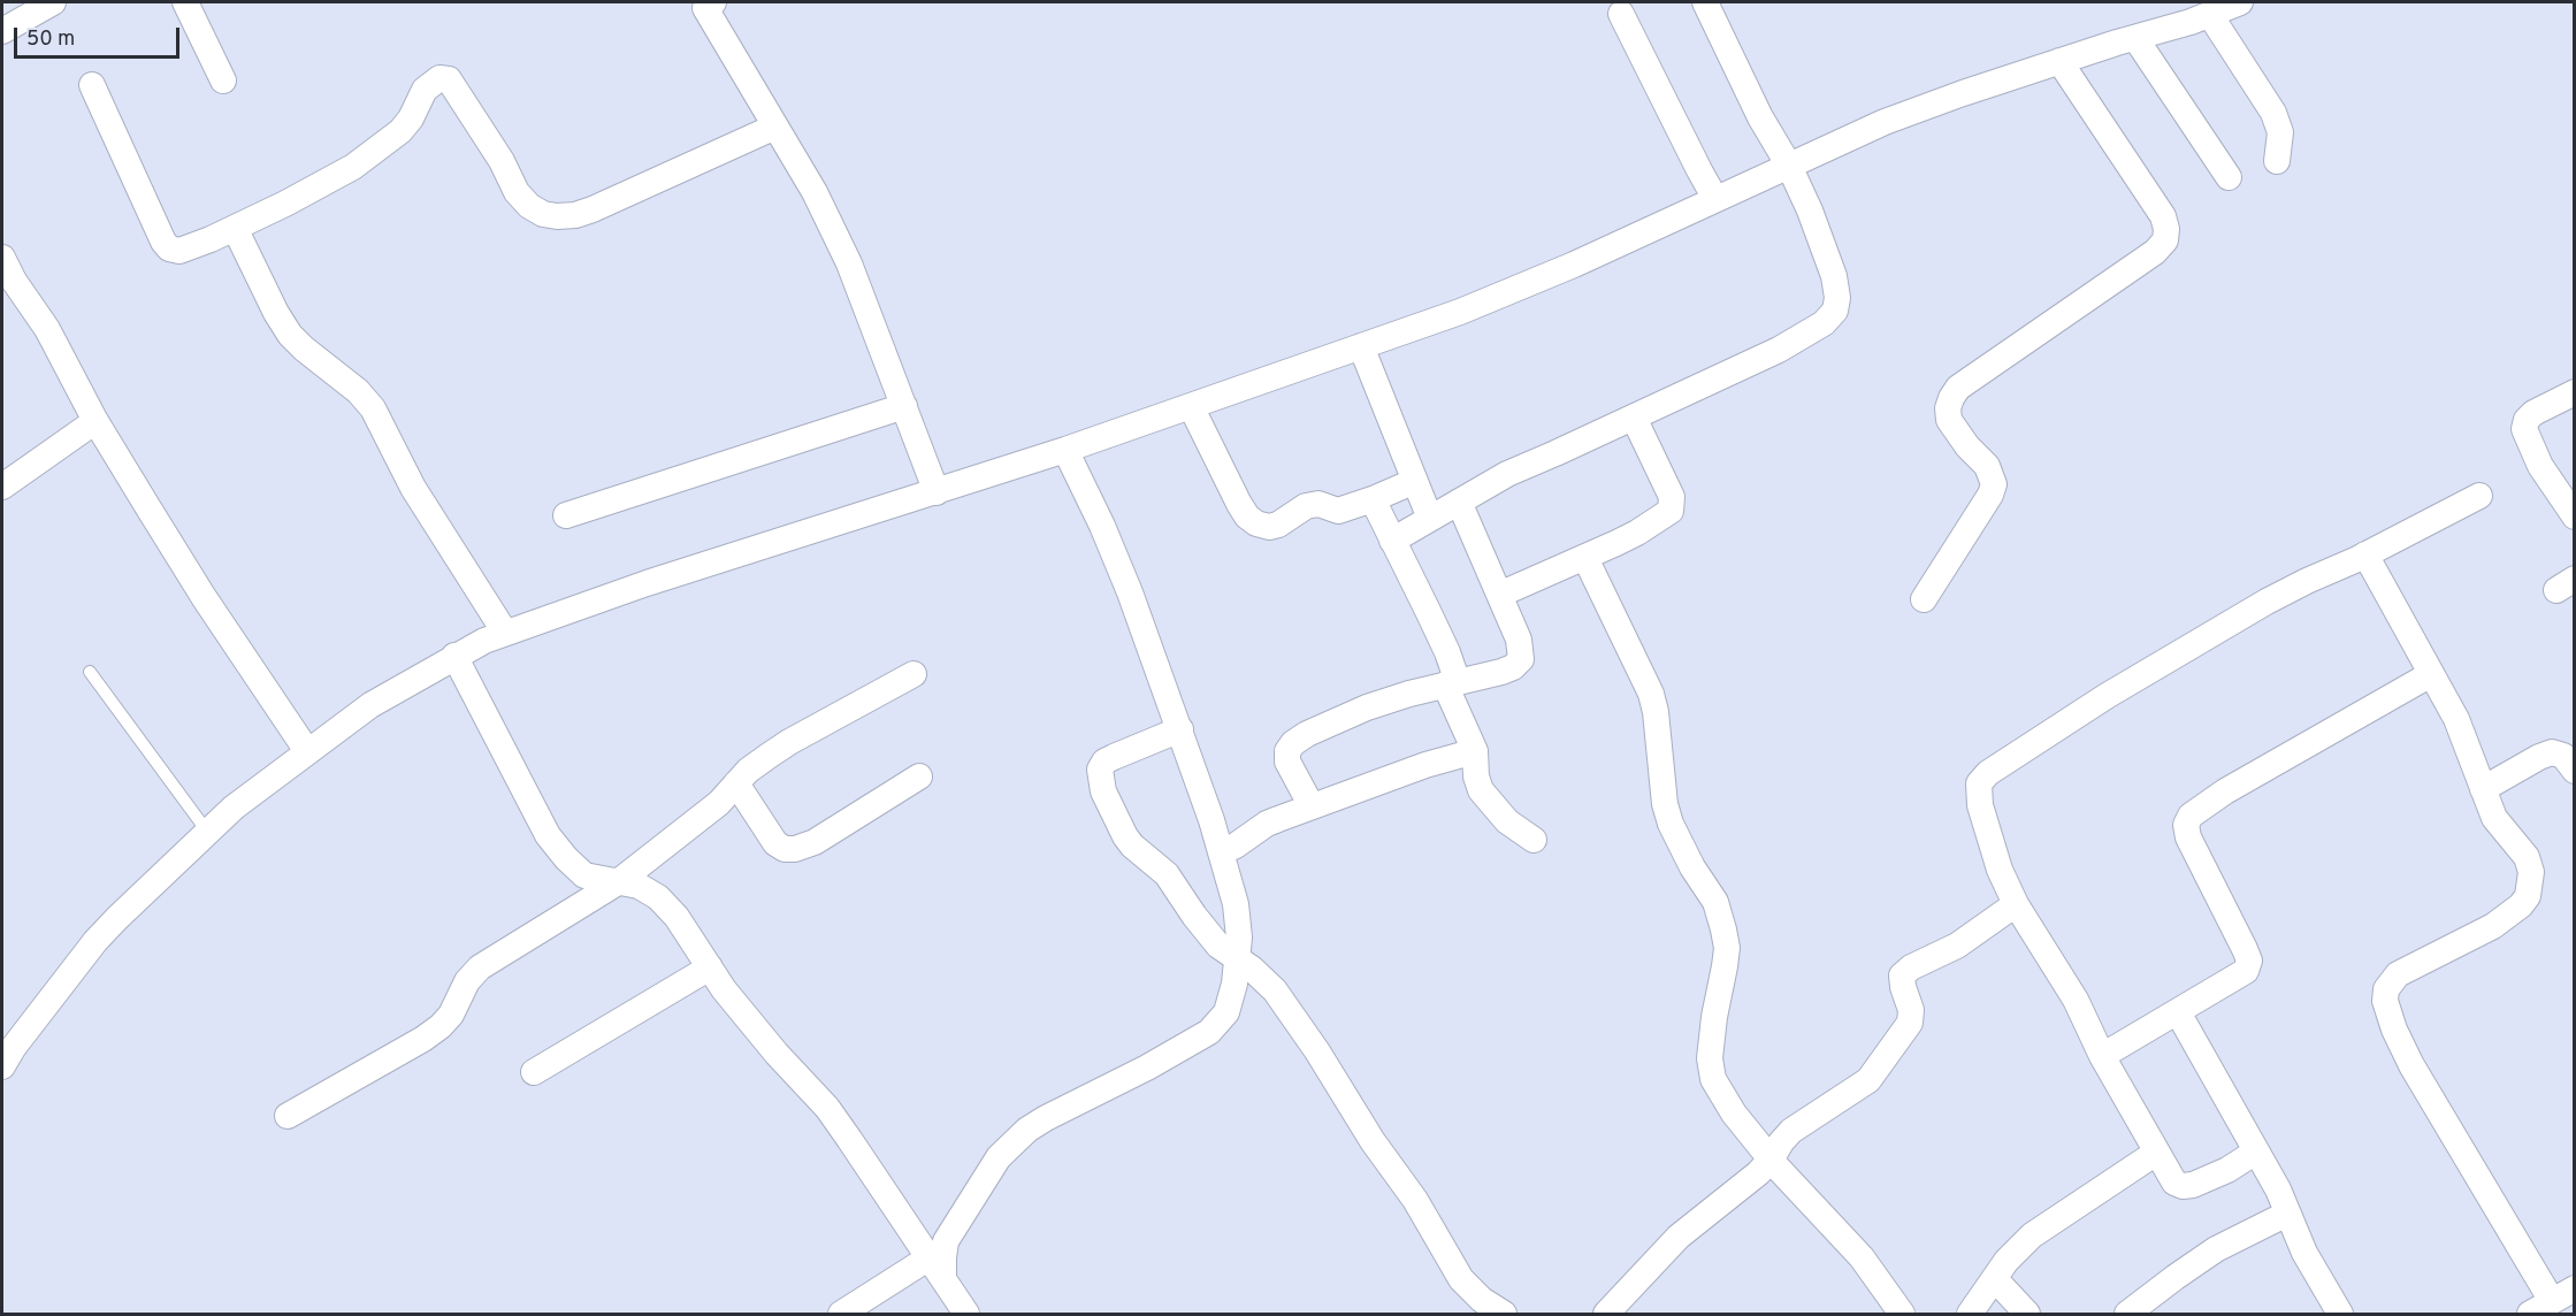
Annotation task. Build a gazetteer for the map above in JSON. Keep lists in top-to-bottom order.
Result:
{
  "scale_bar": "50 m"
}
